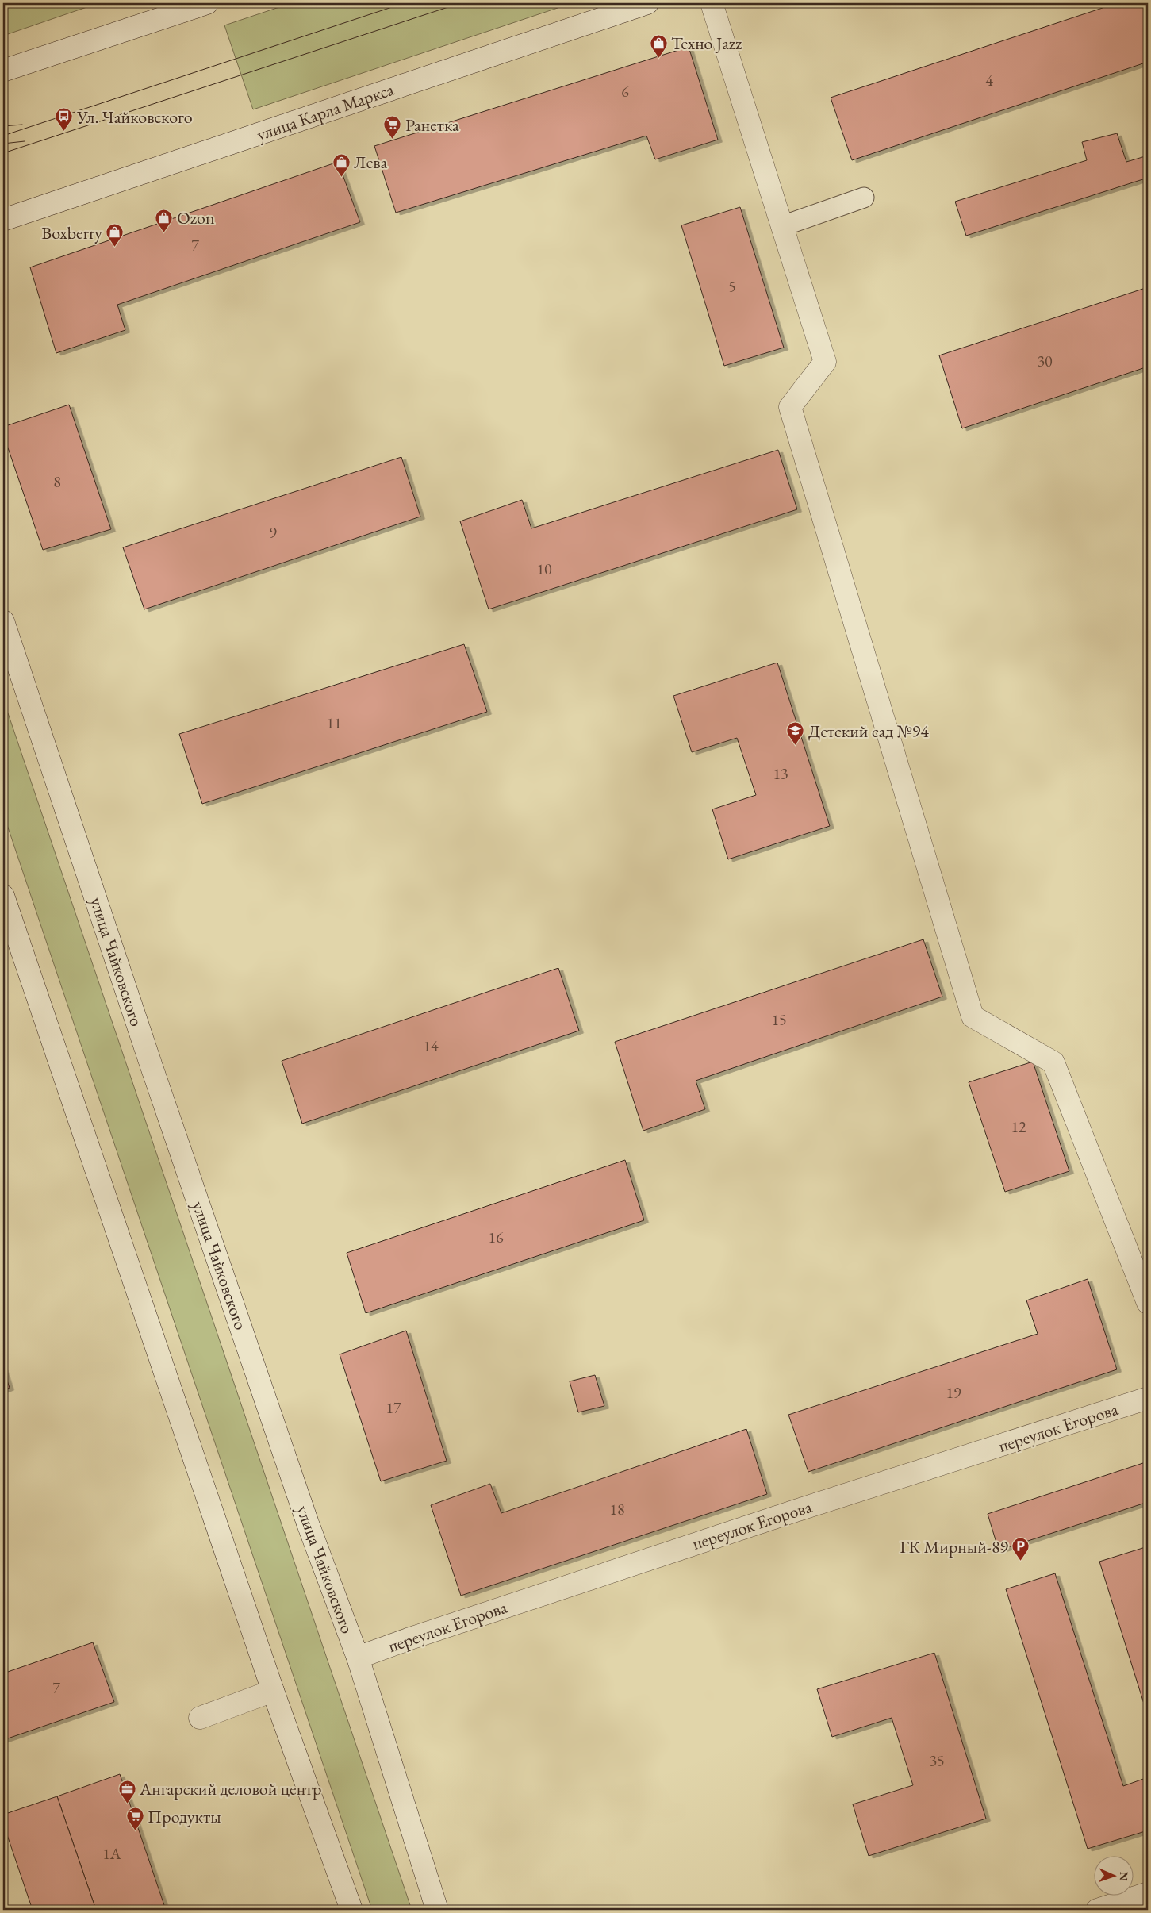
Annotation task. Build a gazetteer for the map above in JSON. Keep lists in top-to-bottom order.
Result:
{
  "streets": {
    "main road": ["улица Карла Маркса", "улица Чайковского", "переулок Егорова"]
  },
  "crossings": [
    ["улица Чайковского", "переулок Егорова"]
  ],
  "places": {
    "shop": [
      "Техно Jazz",
      "Лева",
      "Ozon",
      "Boxberry"
    ],
    "bus stop": ["Ул. Чайковского"],
    "supermarket": ["Ранетка", "Продукты"],
    "school or university": ["Детский сад №94"],
    "parking": ["ГК Мирный-89"],
    "office": ["Ангарский деловой центр"]
  },
  "house_numbers": [
    "4",
    "6",
    "7",
    "5",
    "30",
    "8",
    "9",
    "10",
    "11",
    "13",
    "15",
    "14",
    "12",
    "16",
    "19",
    "17",
    "18",
    "7",
    "35",
    "1А"
  ],
  "north": "right"
}
